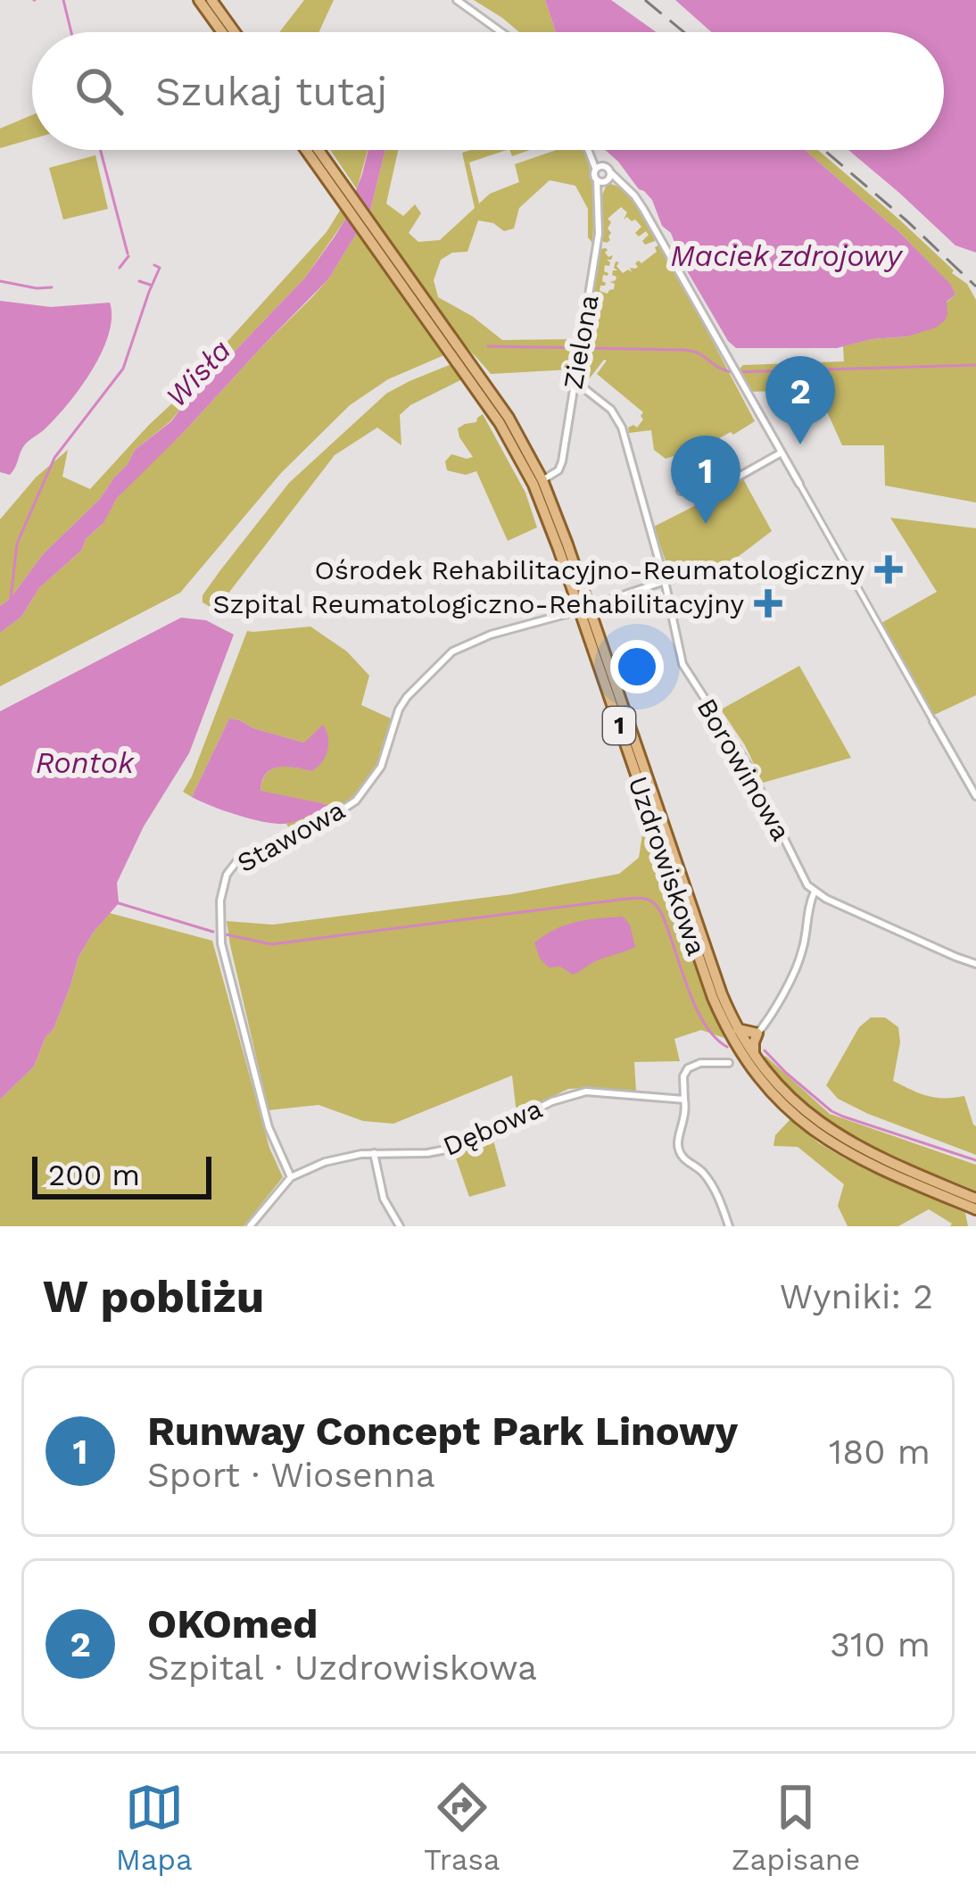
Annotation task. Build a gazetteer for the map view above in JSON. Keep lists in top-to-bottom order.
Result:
{
  "streets": {
    "main road": ["1", "Uzdrowiskowa"],
    "street": [
      "Zielona",
      "Borowinowa",
      "Stawowa",
      "Dębowa"
    ]
  },
  "crossings": [
    ["Zielona", "Borowinowa"],
    ["Zielona", "Uzdrowiskowa"],
    ["1", "Uzdrowiskowa"],
    ["Stawowa", "Uzdrowiskowa"],
    ["Stawowa", "Dębowa"]
  ],
  "water": ["Maciek zdrojowy", "Wisła", "Rontok"],
  "places": {
    "health": ["Ośrodek Rehabilitacyjno-Reumatologiczny", "Szpital Reumatologiczno-Rehabilitacyjny"]
  },
  "scale_bar": "200 m",
  "page": {
    "search": "Szukaj tutaj",
    "pins": ["2", "1"],
    "scale": "200 m",
    "heading": ["W pobliżu", "Wyniki: 2"],
    "list": [
      {
        "mark": "1",
        "name": "Runway Concept Park Linowy",
        "note": "Sport · Wiosenna",
        "value": "180 m"
      },
      {
        "mark": "2",
        "name": "OKOmed",
        "note": "Szpital · Uzdrowiskowa",
        "value": "310 m"
      }
    ],
    "nav": ["Mapa", "Trasa", "Zapisane"]
  }
}
